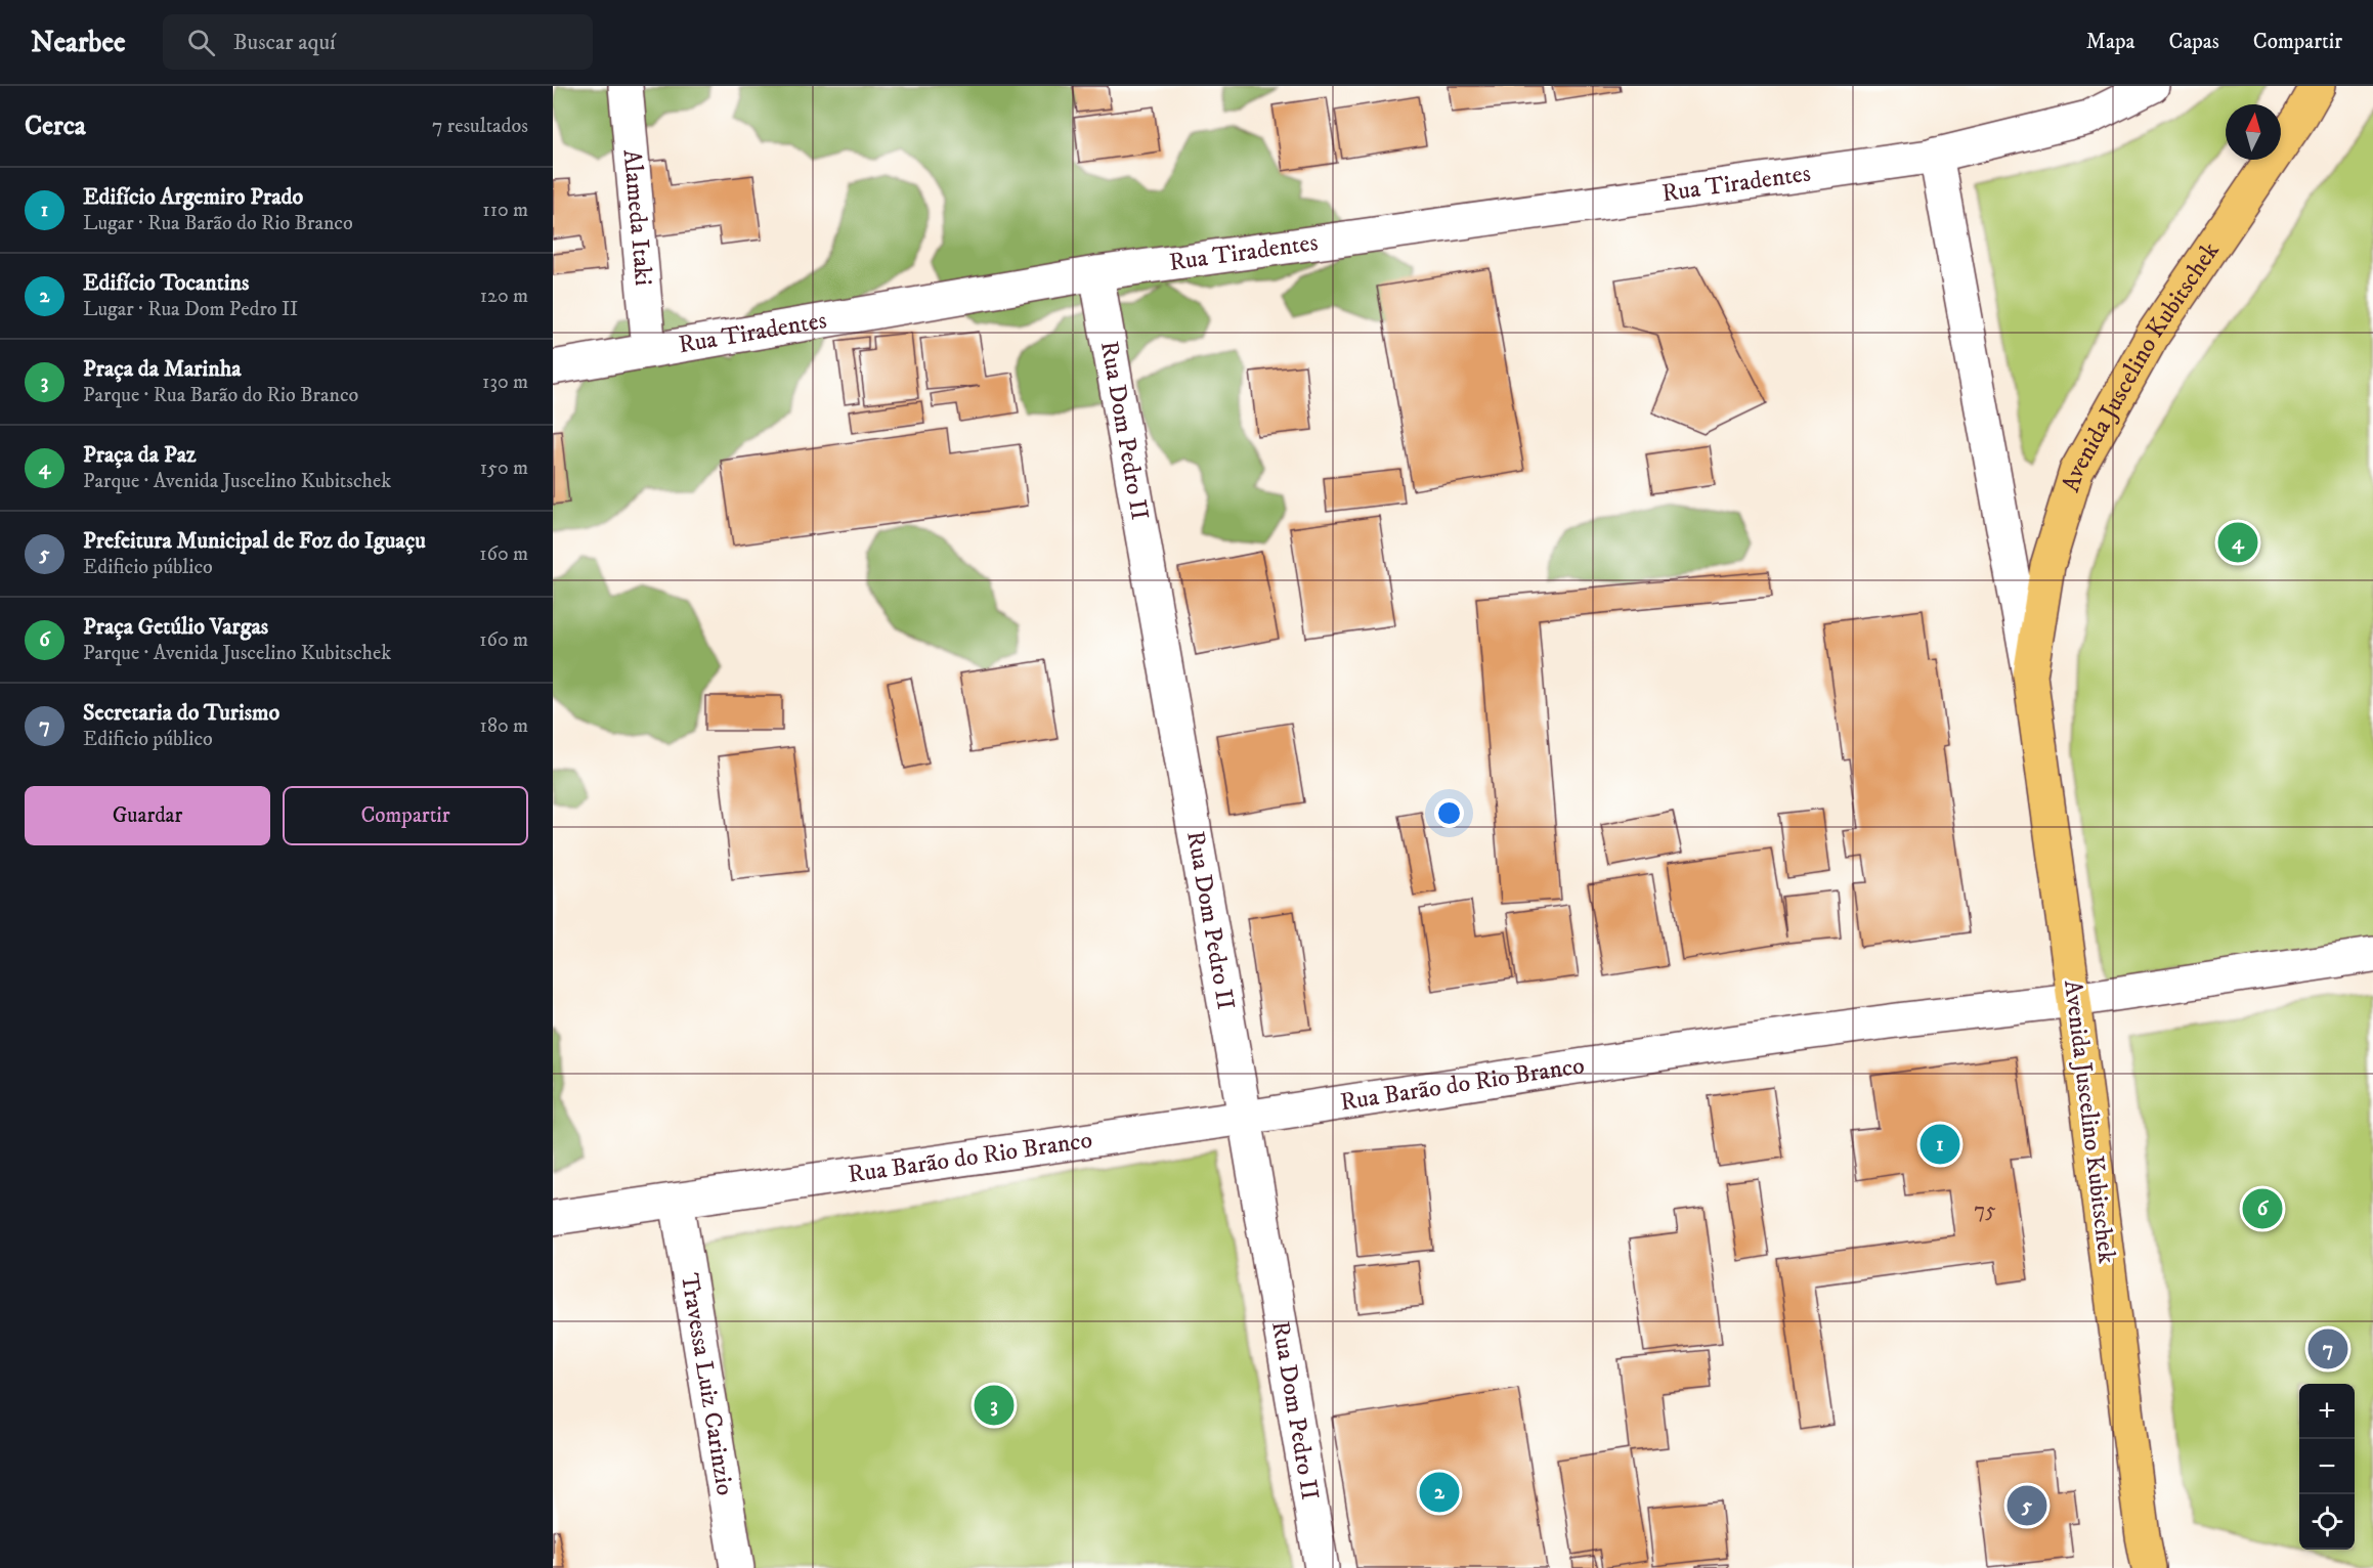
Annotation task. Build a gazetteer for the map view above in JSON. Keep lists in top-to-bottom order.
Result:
{
  "streets": {
    "main road": ["Avenida Juscelino Kubitschek"],
    "street": [
      "Rua Tiradentes",
      "Alameda Itaki",
      "Rua Dom Pedro II",
      "Rua Barão do Rio Branco",
      "Travessa Luiz Carinzio"
    ]
  },
  "crossings": [
    ["Rua Tiradentes", "Alameda Itaki"],
    ["Rua Tiradentes", "Avenida Juscelino Kubitschek"],
    ["Rua Tiradentes", "Rua Dom Pedro II"],
    ["Avenida Juscelino Kubitschek", "Rua Barão do Rio Branco"],
    ["Rua Dom Pedro II", "Rua Barão do Rio Branco"],
    ["Rua Barão do Rio Branco", "Travessa Luiz Carinzio"]
  ],
  "house_numbers": ["75"],
  "north": "top",
  "page": {
    "header": "Nearbee",
    "search": "Buscar aquí",
    "nav": ["Mapa", "Capas", "Compartir"],
    "heading": ["Cerca", "7 resultados"],
    "list": [
      {
        "mark": "1",
        "name": "Edifício Argemiro Prado",
        "note": "Lugar · Rua Barão do Rio Branco",
        "value": "110 m"
      },
      {
        "mark": "2",
        "name": "Edifício Tocantins",
        "note": "Lugar · Rua Dom Pedro II",
        "value": "120 m"
      },
      {
        "mark": "3",
        "name": "Praça da Marinha",
        "note": "Parque · Rua Barão do Rio Branco",
        "value": "130 m"
      },
      {
        "mark": "4",
        "name": "Praça da Paz",
        "note": "Parque · Avenida Juscelino Kubitschek",
        "value": "150 m"
      },
      {
        "mark": "5",
        "name": "Prefeitura Municipal de Foz do Iguaçu",
        "note": "Edificio público",
        "value": "160 m"
      },
      {
        "mark": "6",
        "name": "Praça Getúlio Vargas",
        "note": "Parque · Avenida Juscelino Kubitschek",
        "value": "160 m"
      },
      {
        "mark": "7",
        "name": "Secretaria do Turismo",
        "note": "Edificio público",
        "value": "180 m"
      }
    ],
    "pins": [
      "4",
      "1",
      "6",
      "7",
      "3",
      "2",
      "5"
    ],
    "buttons": ["Guardar", "Compartir"],
    "map_buttons": ["+", "−"]
  }
}
